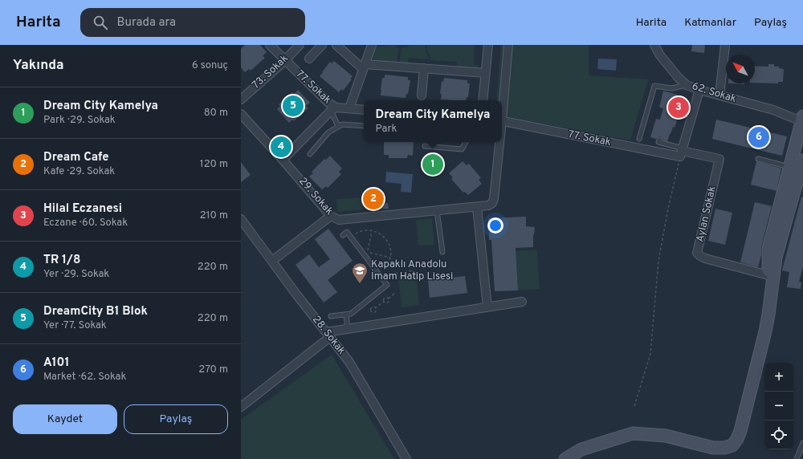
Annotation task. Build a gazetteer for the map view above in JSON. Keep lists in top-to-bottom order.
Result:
{
  "streets": {
    "street": [
      "73. Sokak",
      "77. Sokak",
      "62. Sokak",
      "29. Sokak",
      "Aylan Sokak",
      "28. Sokak"
    ]
  },
  "crossings": [
    ["73. Sokak", "77. Sokak"],
    ["77. Sokak", "Aylan Sokak"]
  ],
  "places": {
    "school or university": ["Kapaklı Anadolu İmam Hatip Lisesi"]
  },
  "north": "top left",
  "page": {
    "header": "Harita",
    "search": "Burada ara",
    "nav": ["Harita", "Katmanlar", "Paylaş"],
    "heading": ["Yakında", "6 sonuç"],
    "list": [
      {
        "mark": "1",
        "name": "Dream City Kamelya",
        "note": "Park · 29. Sokak",
        "value": "80 m"
      },
      {
        "mark": "2",
        "name": "Dream Cafe",
        "note": "Kafe · 29. Sokak",
        "value": "120 m"
      },
      {
        "mark": "3",
        "name": "Hilal Eczanesi",
        "note": "Eczane · 60. Sokak",
        "value": "210 m"
      },
      {
        "mark": "4",
        "name": "TR 1/8",
        "note": "Yer · 29. Sokak",
        "value": "220 m"
      },
      {
        "mark": "5",
        "name": "DreamCity B1 Blok",
        "note": "Yer · 77. Sokak",
        "value": "220 m"
      },
      {
        "mark": "6",
        "name": "A101",
        "note": "Market · 62. Sokak",
        "value": "270 m"
      }
    ],
    "pins": [
      "5",
      "3",
      "6",
      "4",
      "1",
      "2"
    ],
    "popup": ["Dream City Kamelya", "Park"],
    "map_buttons": ["+", "−"],
    "buttons": ["Kaydet", "Paylaş"]
  }
}
